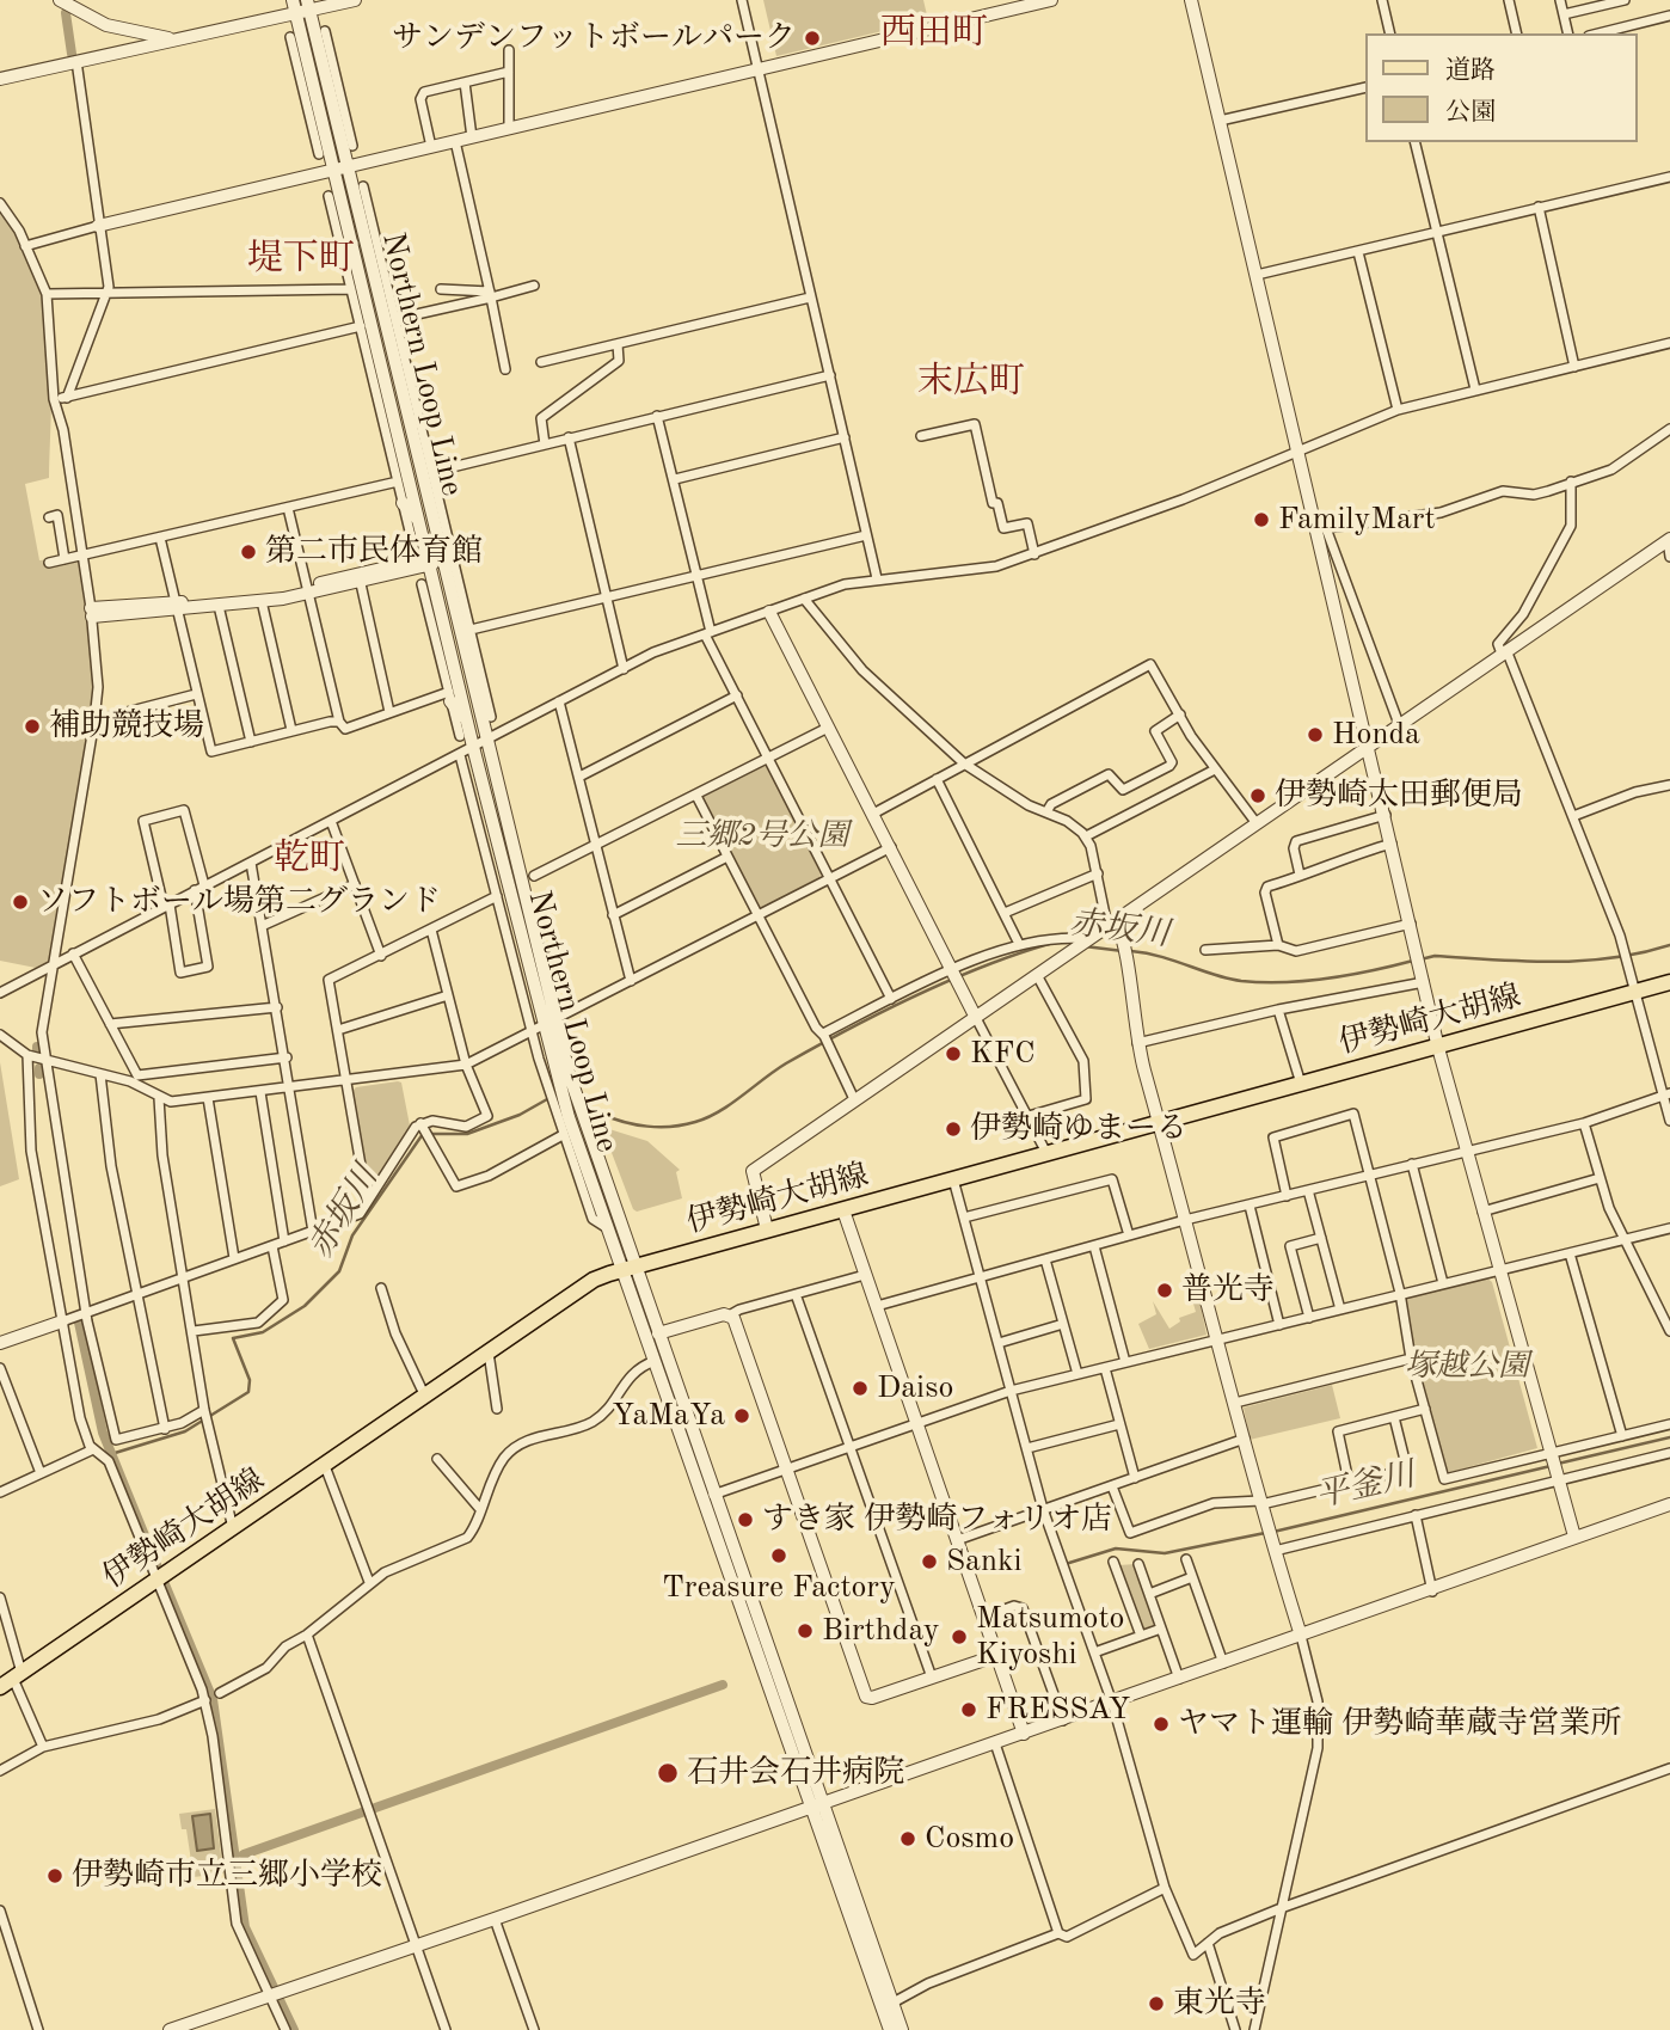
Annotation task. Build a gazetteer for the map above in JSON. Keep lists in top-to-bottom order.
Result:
{
  "streets": {
    "main road": ["伊勢崎大胡線"],
    "street": ["Northern Loop Line"]
  },
  "crossings": [
    ["Northern Loop Line", "伊勢崎大胡線"]
  ],
  "districts": [
    "西田町",
    "堤下町",
    "末広町",
    "乾町"
  ],
  "water": ["赤坂川", "平釜川"],
  "parks": ["三郷2号公園", "塚越公園"],
  "places": [
    "サンデンフットボールパーク",
    "FamilyMart",
    "第二市民体育館",
    "補助競技場",
    "Honda",
    "伊勢崎太田郵便局",
    "ソフトボール場第二グランド",
    "KFC",
    "伊勢崎ゆまーる",
    "普光寺",
    "Daiso",
    "YaMaYa",
    "すき家 伊勢崎フォリオ店",
    "Treasure Factory",
    "Sanki",
    "Birthday",
    "Matsumoto Kiyoshi",
    "FRESSAY",
    "ヤマト運輸 伊勢崎華蔵寺営業所",
    "石井会石井病院",
    "Cosmo",
    "伊勢崎市立三郷小学校",
    "東光寺"
  ],
  "legend": ["道路", "公園"]
}
